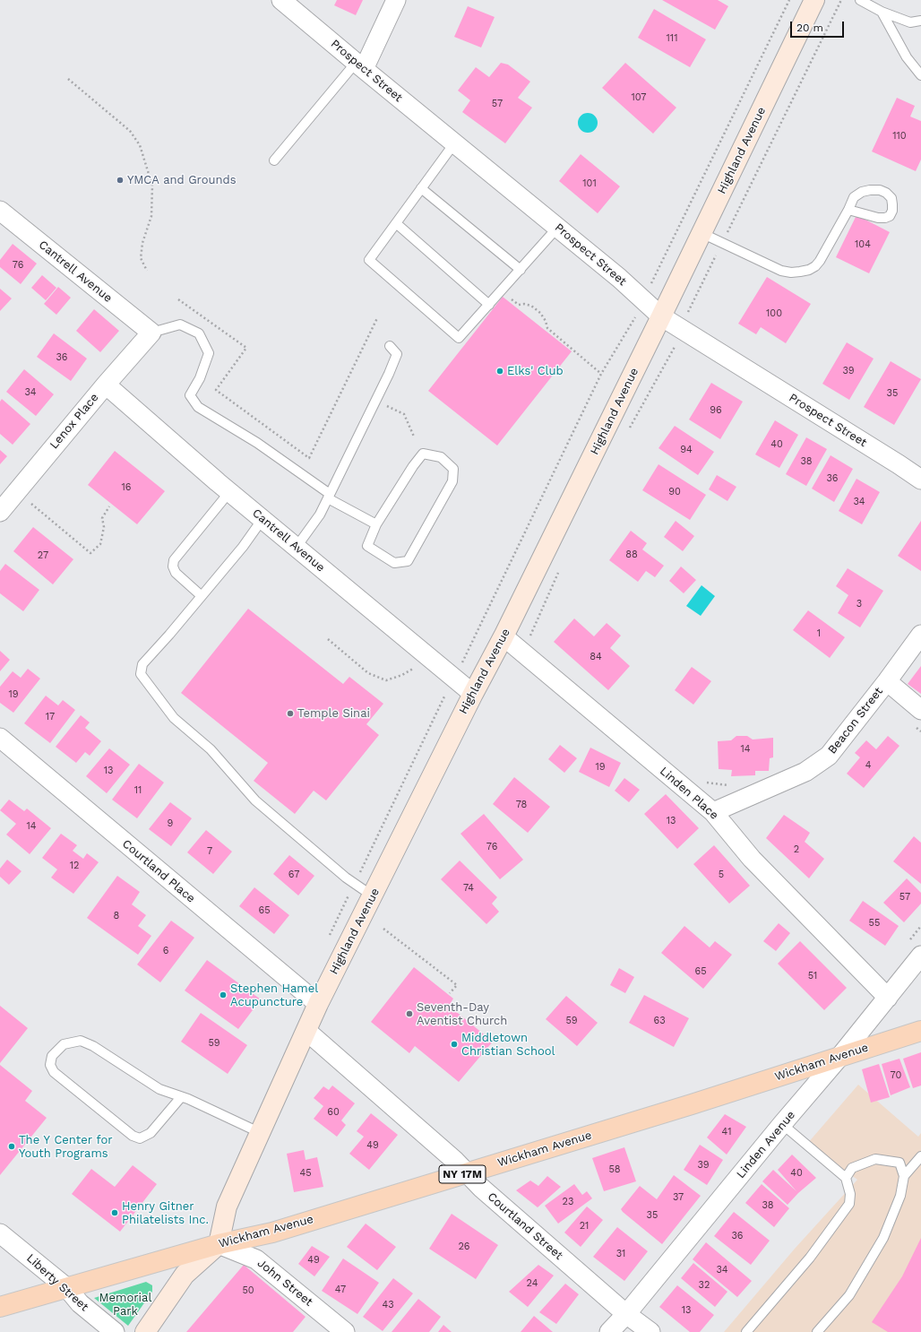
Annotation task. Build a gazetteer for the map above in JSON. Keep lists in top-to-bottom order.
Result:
{
  "streets": {
    "main road": ["Wickham Avenue", "NY 17M"],
    "street": [
      "Prospect Street",
      "Highland Avenue",
      "Cantrell Avenue",
      "Lenox Place",
      "Beacon Street",
      "Linden Place",
      "Courtland Place",
      "Linden Avenue",
      "Courtland Street",
      "Liberty Street",
      "John Street"
    ]
  },
  "crossings": [
    ["Prospect Street", "Highland Avenue"],
    ["Highland Avenue", "Cantrell Avenue"],
    ["Highland Avenue", "Linden Place"],
    ["Highland Avenue", "Courtland Place"],
    ["Highland Avenue", "Wickham Avenue"],
    ["Highland Avenue", "Courtland Street"],
    ["Highland Avenue", "John Street"],
    ["Cantrell Avenue", "Lenox Place"],
    ["Beacon Street", "Linden Place"],
    ["Linden Place", "Linden Avenue"],
    ["Wickham Avenue", "Linden Avenue"],
    ["Wickham Avenue", "Courtland Street"],
    ["Wickham Avenue", "Liberty Street"],
    ["Wickham Avenue", "John Street"],
    ["Linden Avenue", "Courtland Street"]
  ],
  "parks": ["Memorial Park"],
  "places": [
    "YMCA and Grounds",
    "Elks' Club",
    "Temple Sinai",
    "Stephen Hamel Acupuncture",
    "Seventh-Day Aventist Church",
    "Middletown Christian School",
    "The Y Center for Youth Programs",
    "Henry Gitner Philatelists Inc."
  ],
  "house_numbers": [
    "111",
    "107",
    "57",
    "110",
    "101",
    "104",
    "76",
    "100",
    "36",
    "39",
    "34",
    "35",
    "96",
    "40",
    "94",
    "38",
    "36",
    "16",
    "90",
    "34",
    "88",
    "27",
    "3",
    "1",
    "84",
    "19",
    "17",
    "14",
    "4",
    "19",
    "13",
    "11",
    "78",
    "13",
    "9",
    "14",
    "76",
    "2",
    "7",
    "12",
    "67",
    "5",
    "74",
    "57",
    "65",
    "8",
    "55",
    "6",
    "65",
    "51",
    "59",
    "63",
    "59",
    "70",
    "60",
    "41",
    "49",
    "39",
    "58",
    "45",
    "40",
    "37",
    "23",
    "38",
    "35",
    "21",
    "36",
    "26",
    "31",
    "49",
    "34",
    "24",
    "32",
    "47",
    "50",
    "43",
    "13"
  ],
  "scale_bar": "20 m"
}
